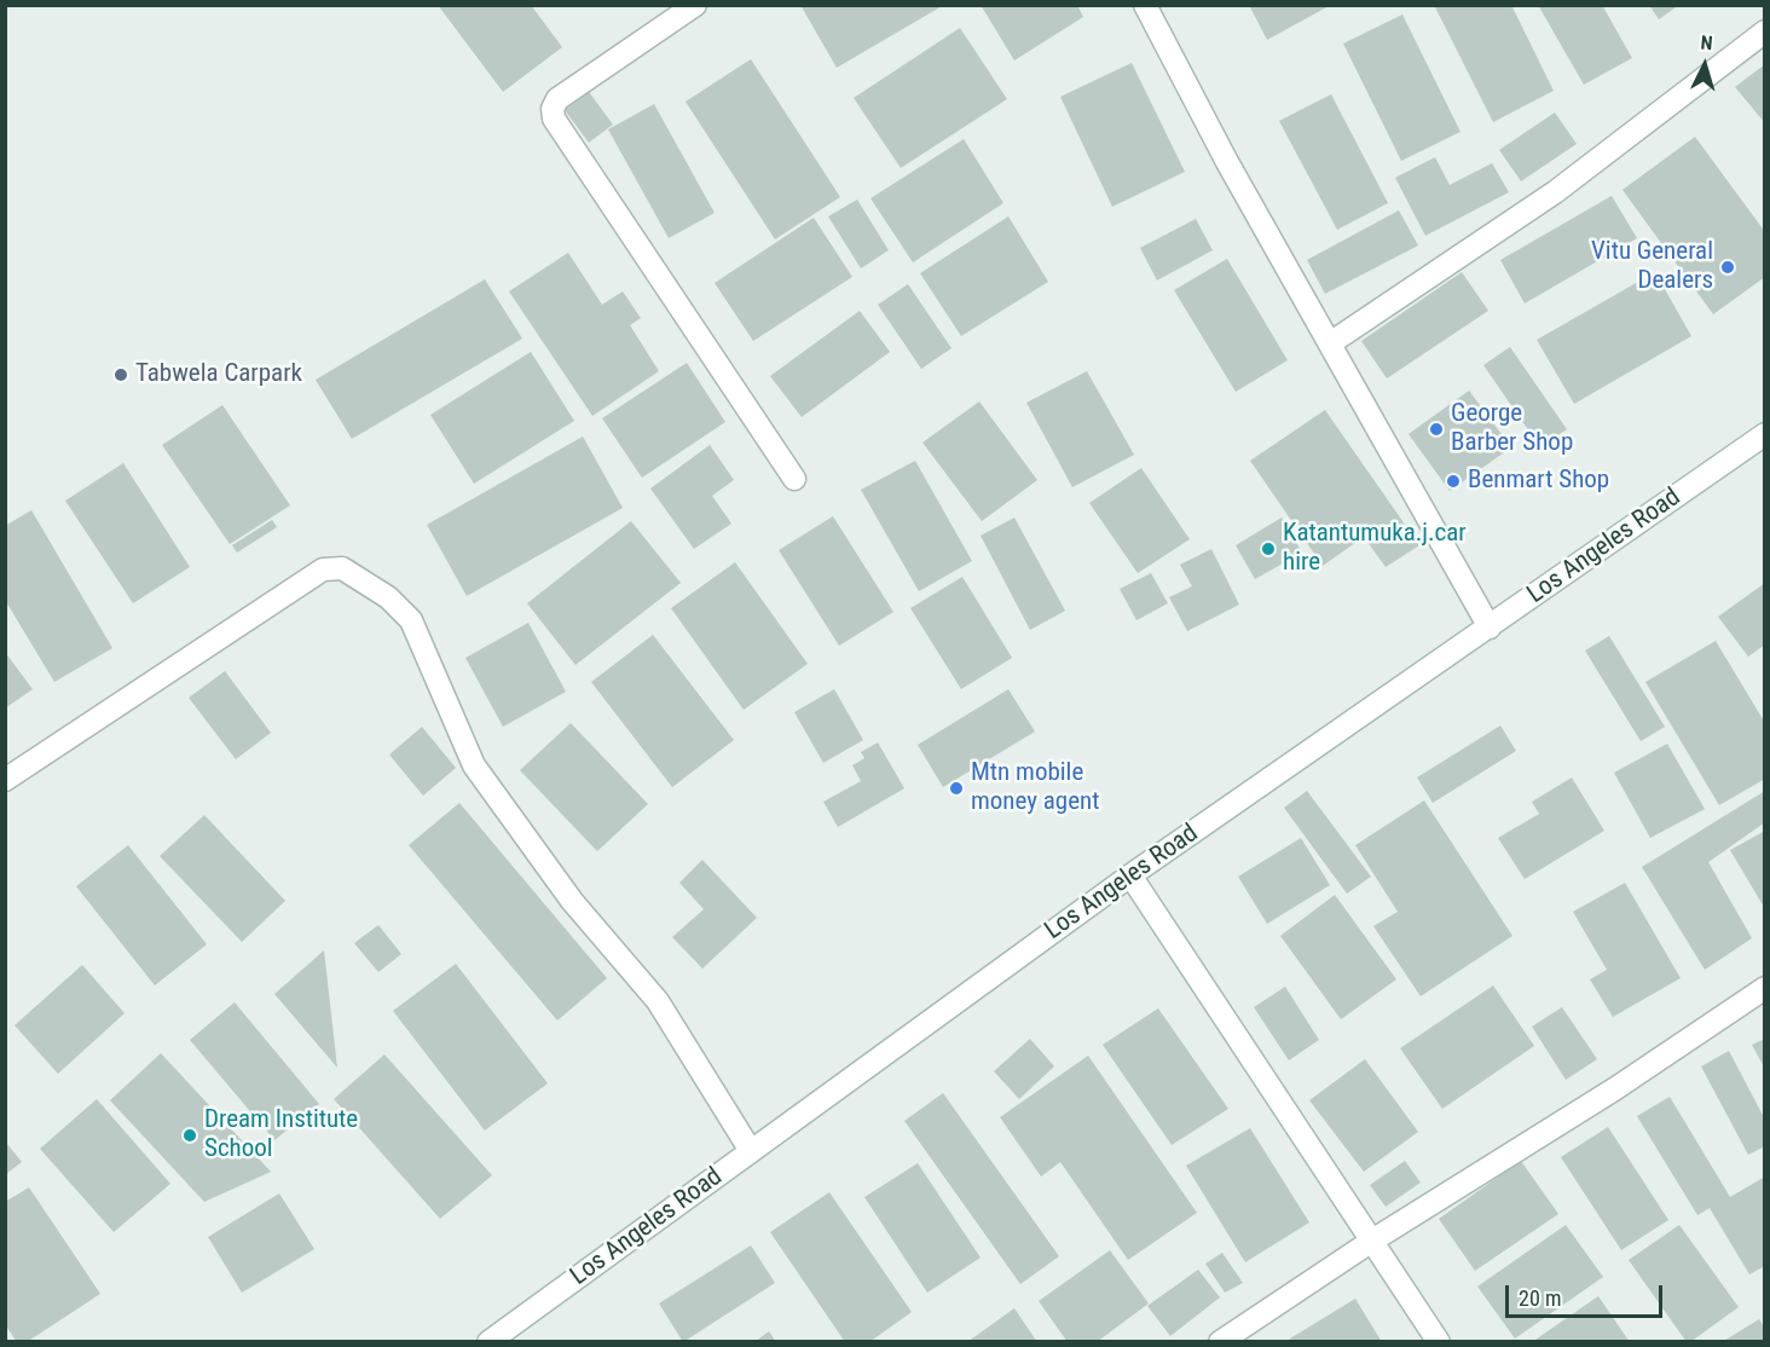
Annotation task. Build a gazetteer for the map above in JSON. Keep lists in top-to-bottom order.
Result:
{
  "streets": {
    "street": ["Los Angeles Road"]
  },
  "places": [
    "Vitu General Dealers",
    "Tabwela Carpark",
    "George Barber Shop",
    "Benmart Shop",
    "Katantumuka.j.car hire",
    "Mtn mobile money agent",
    "Dream Institute School"
  ],
  "scale_bar": "20 m",
  "north": "top"
}
